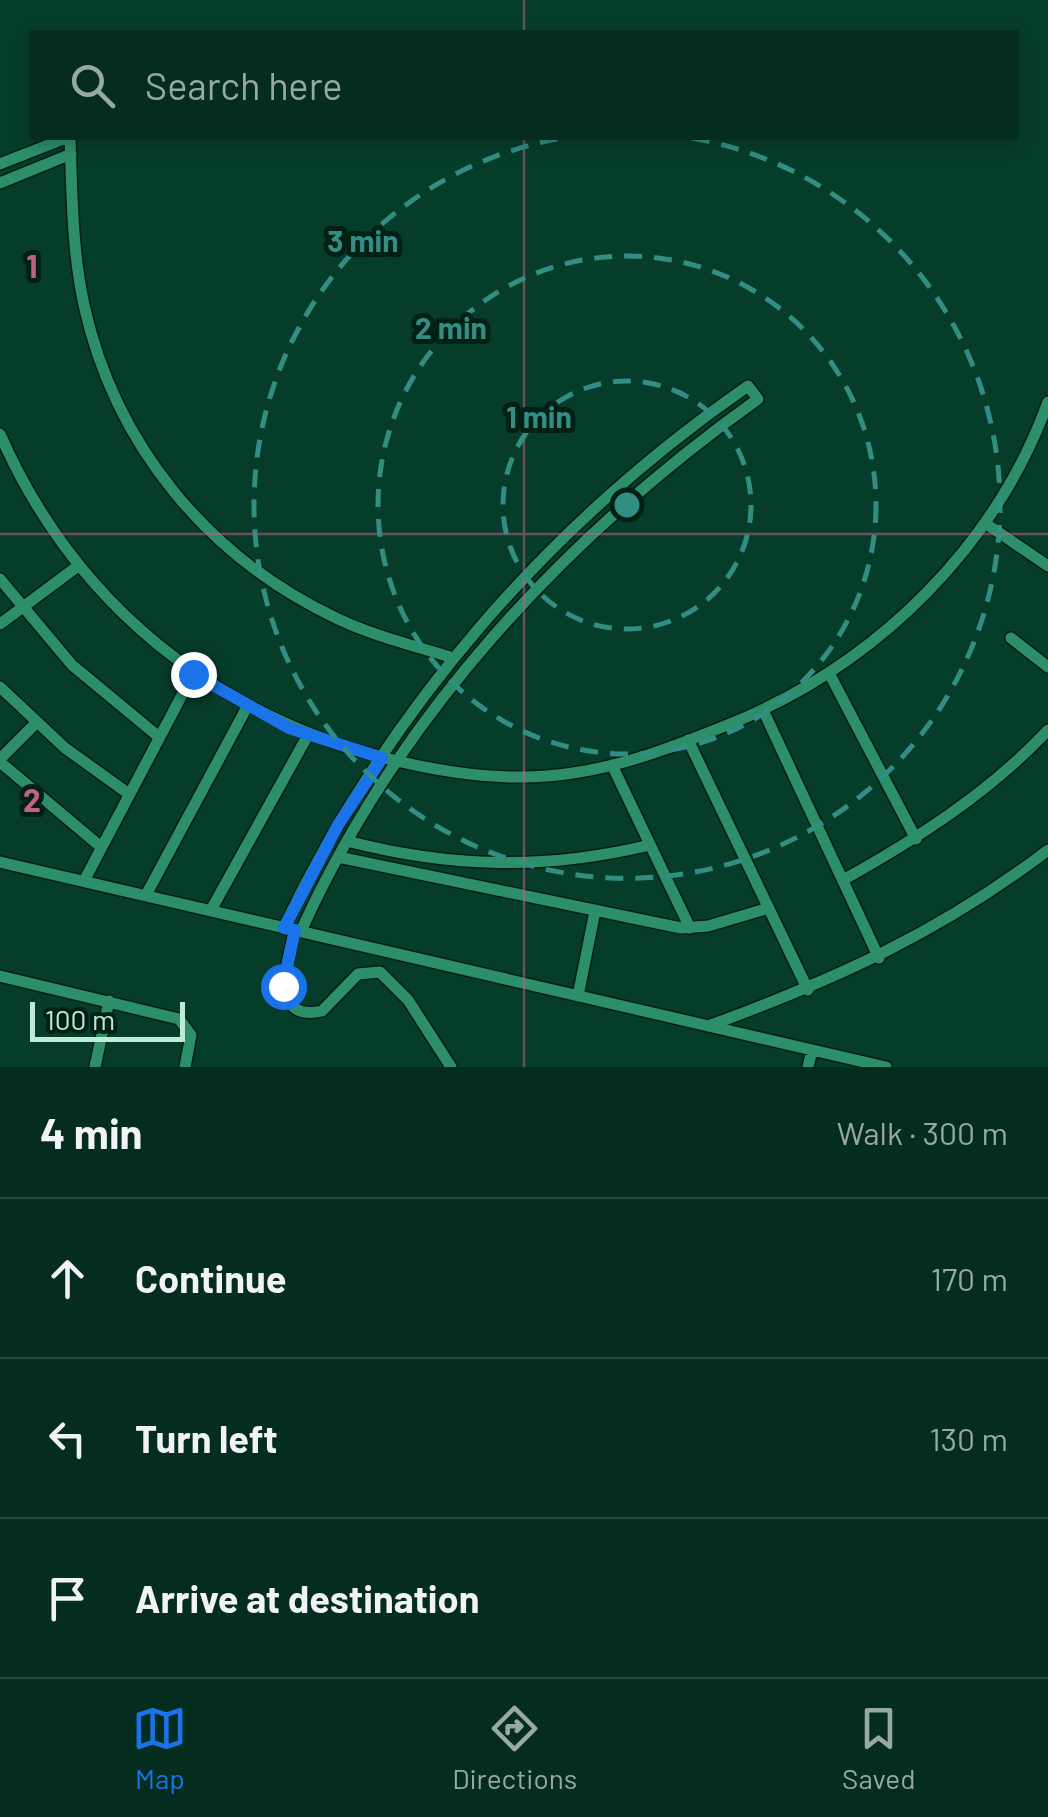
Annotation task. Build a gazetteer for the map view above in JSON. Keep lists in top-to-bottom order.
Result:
{
  "scale_bar": "100 m",
  "page": {
    "search": "Search here",
    "scale": "100 m",
    "heading": ["4 min", "Walk · 300 m"],
    "list": [
      ["Continue", "170 m"],
      ["Turn left", "130 m"],
      "Arrive at destination"
    ],
    "nav": ["Map", "Directions", "Saved"]
  },
  "grid": {
    "rows": ["1", "2"]
  },
  "rings": ["3 min", "2 min", "1 min"]
}
